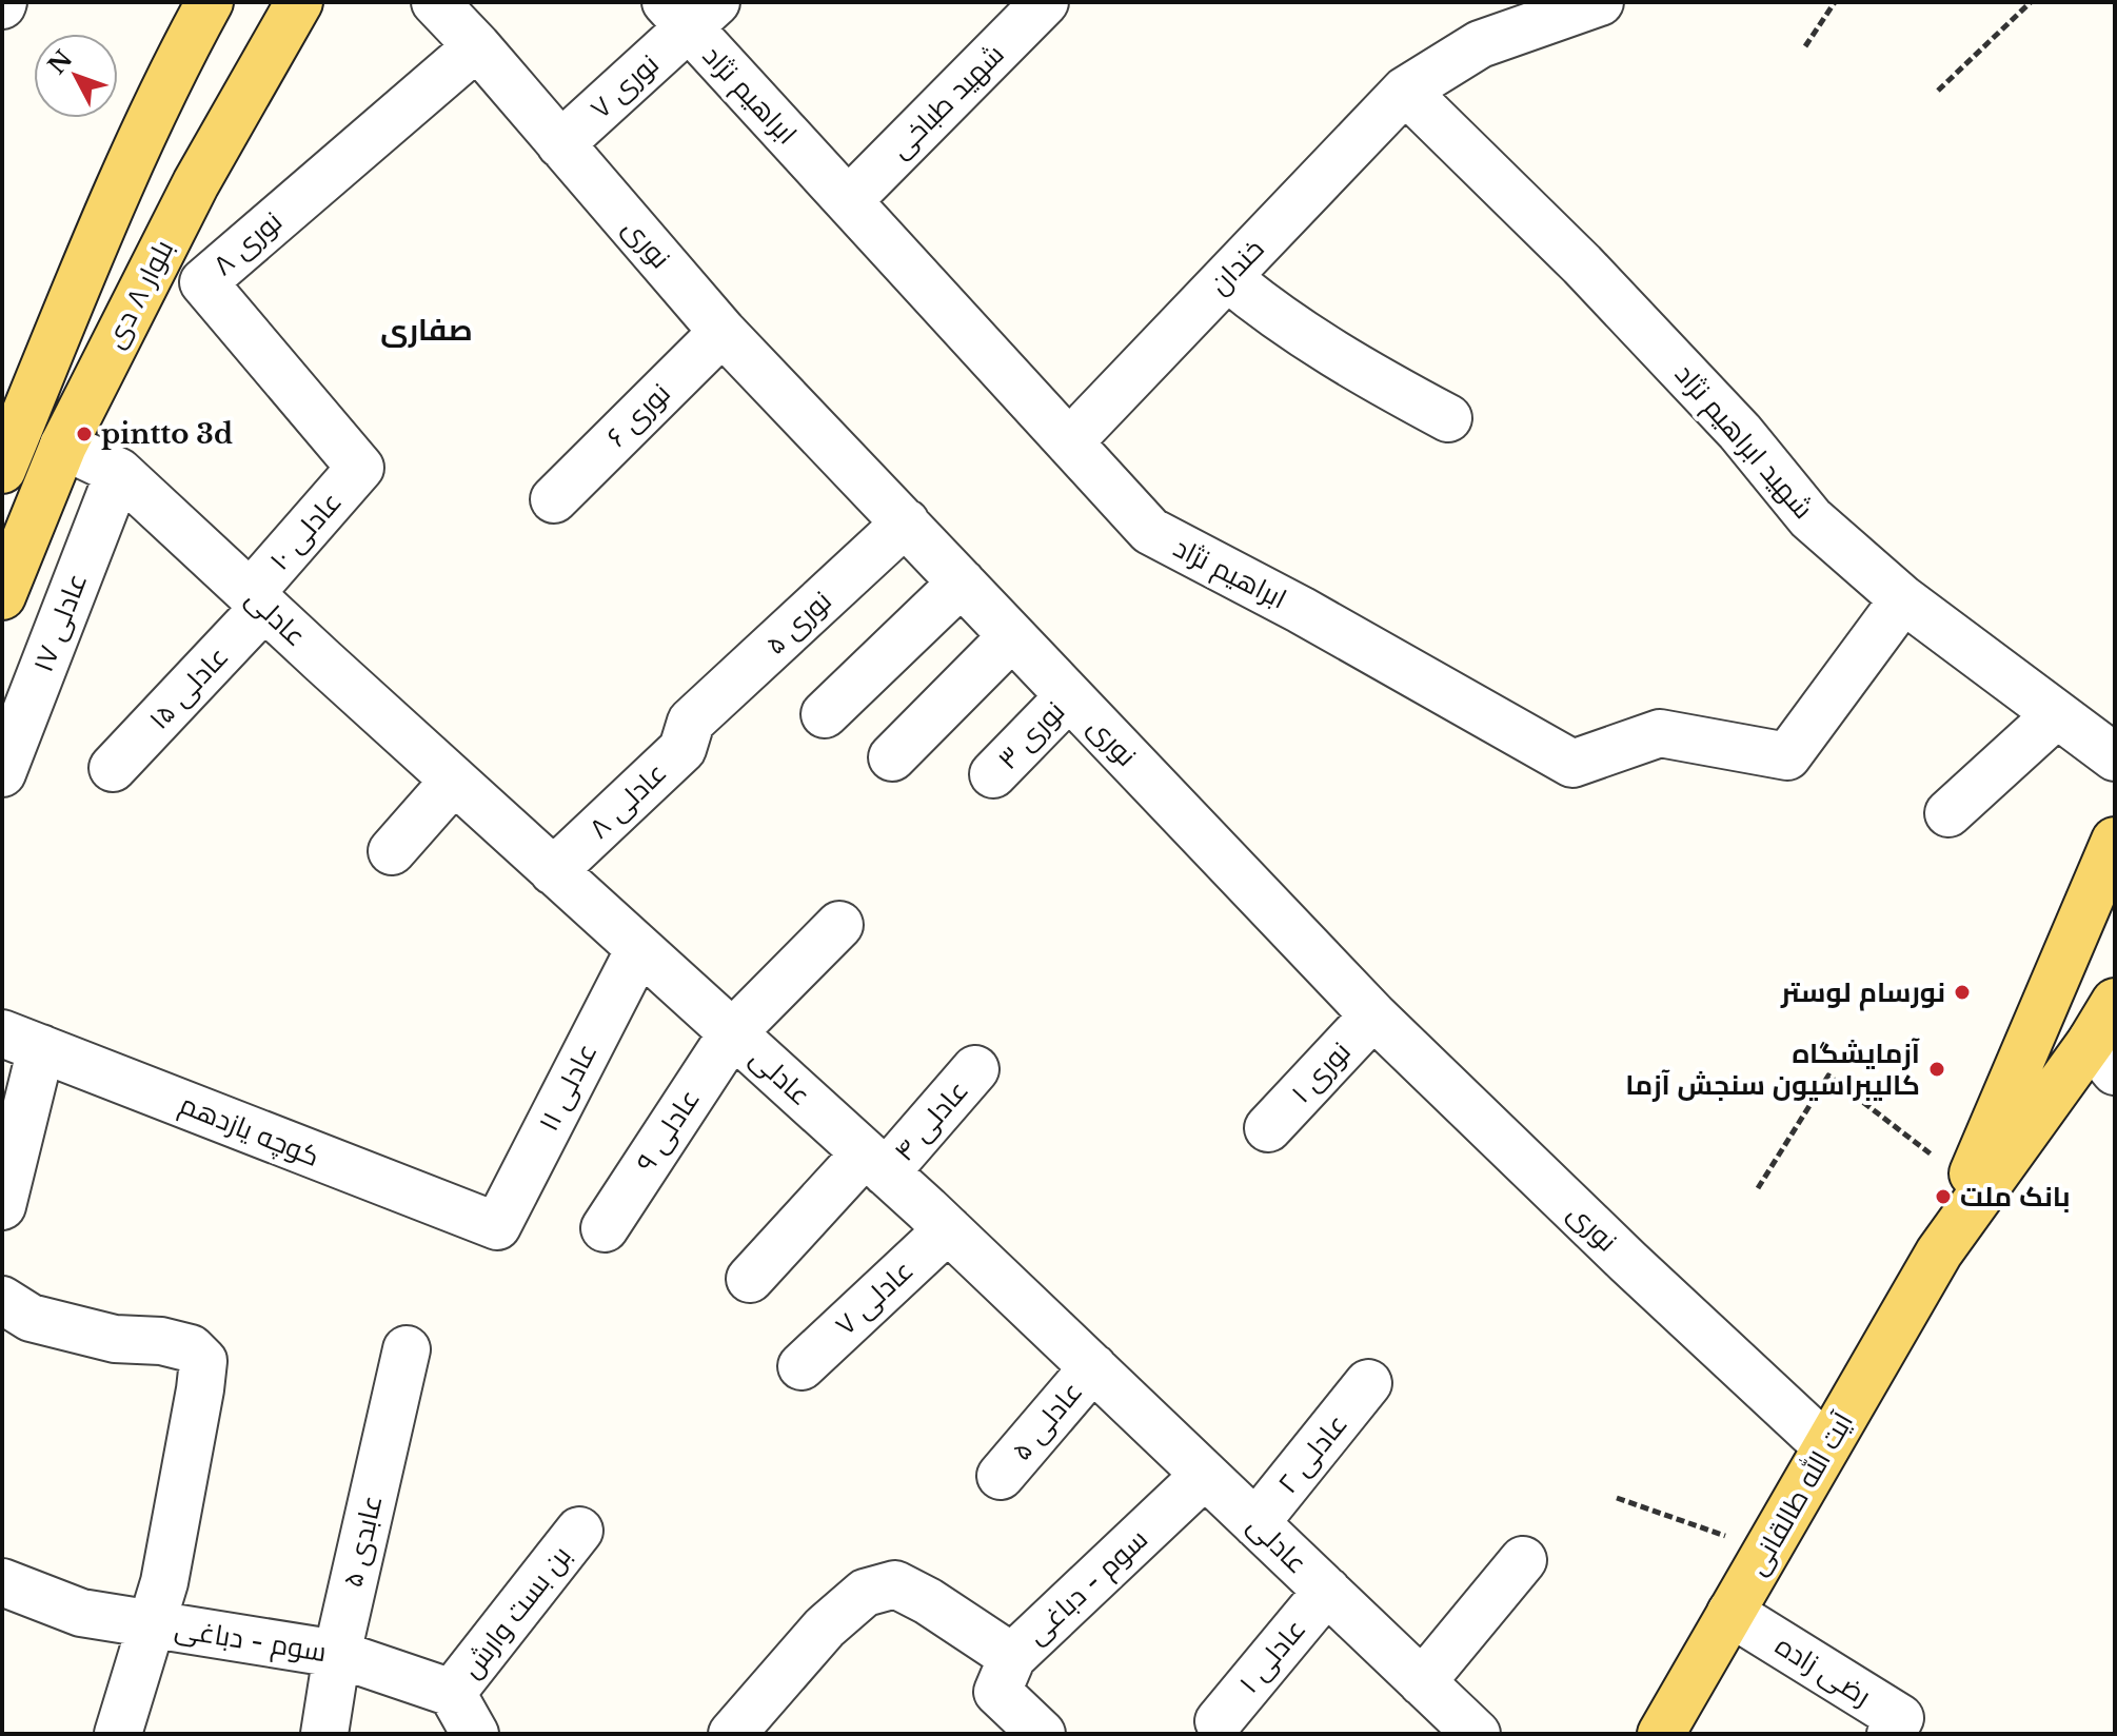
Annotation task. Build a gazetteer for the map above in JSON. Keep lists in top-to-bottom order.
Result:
{
  "streets": {
    "main road": ["بلوار ۸ دی", "آیت الله طالقانی"],
    "street": [
      "نوری ۷",
      "ابراهیم نژاد",
      "شهید طباخی",
      "نوری ۸",
      "نوری",
      "خندان",
      "نوری ۶",
      "شهید ابراهیم نژاد",
      "عادلی ۱۰",
      "عادلی",
      "عادلی ۱۷",
      "نوری ۵",
      "عادلی ۱۵",
      "نوری ۳",
      "عادلی ۸",
      "نوری ۱",
      "عادلی ۱۱",
      "عادلی ۴",
      "کوچه یازدهم",
      "عادلی ۹",
      "عادلی ۷",
      "عادلی ۵",
      "عادلی ۲",
      "عابدی ۵",
      "سوم - دباغی",
      "بن بست وارش",
      "عادلی ۱",
      "رضی زاده"
    ]
  },
  "crossings": [
    ["نوری ۷", "ابراهیم نژاد"],
    ["نوری ۷", "نوری"],
    ["ابراهیم نژاد", "شهید طباخی"],
    ["ابراهیم نژاد", "خندان"],
    ["ابراهیم نژاد", "شهید ابراهیم نژاد"],
    ["نوری ۸", "نوری"],
    ["نوری ۸", "عادلی ۱۰"],
    ["نوری", "نوری ۶"],
    ["نوری", "نوری ۵"],
    ["نوری", "نوری ۳"],
    ["نوری", "نوری ۱"],
    ["نوری", "آیت الله طالقانی"],
    ["خندان", "شهید ابراهیم نژاد"],
    ["بلوار ۸ دی", "عادلی"],
    ["عادلی ۱۰", "عادلی"],
    ["عادلی ۱۰", "عادلی ۱۵"],
    ["عادلی", "عادلی ۱۷"],
    ["عادلی", "عادلی ۱۵"],
    ["عادلی", "عادلی ۸"],
    ["عادلی", "عادلی ۱۱"],
    ["عادلی", "عادلی ۴"],
    ["عادلی", "عادلی ۹"],
    ["عادلی", "عادلی ۷"],
    ["عادلی", "عادلی ۵"],
    ["عادلی", "عادلی ۲"],
    ["عادلی", "سوم - دباغی"],
    ["عادلی", "عادلی ۱"],
    ["نوری ۵", "عادلی ۸"],
    ["عادلی ۱۱", "کوچه یازدهم"],
    ["آیت الله طالقانی", "رضی زاده"],
    ["عابدی ۵", "سوم - دباغی"],
    ["سوم - دباغی", "بن بست وارش"]
  ],
  "districts": ["صفاری"],
  "places": [
    "pintto 3d",
    "نورسام لوستر",
    "آزمایشگاه کالیبراسیون سنجش آزما",
    "بانک ملت"
  ],
  "north": "top left"
}
